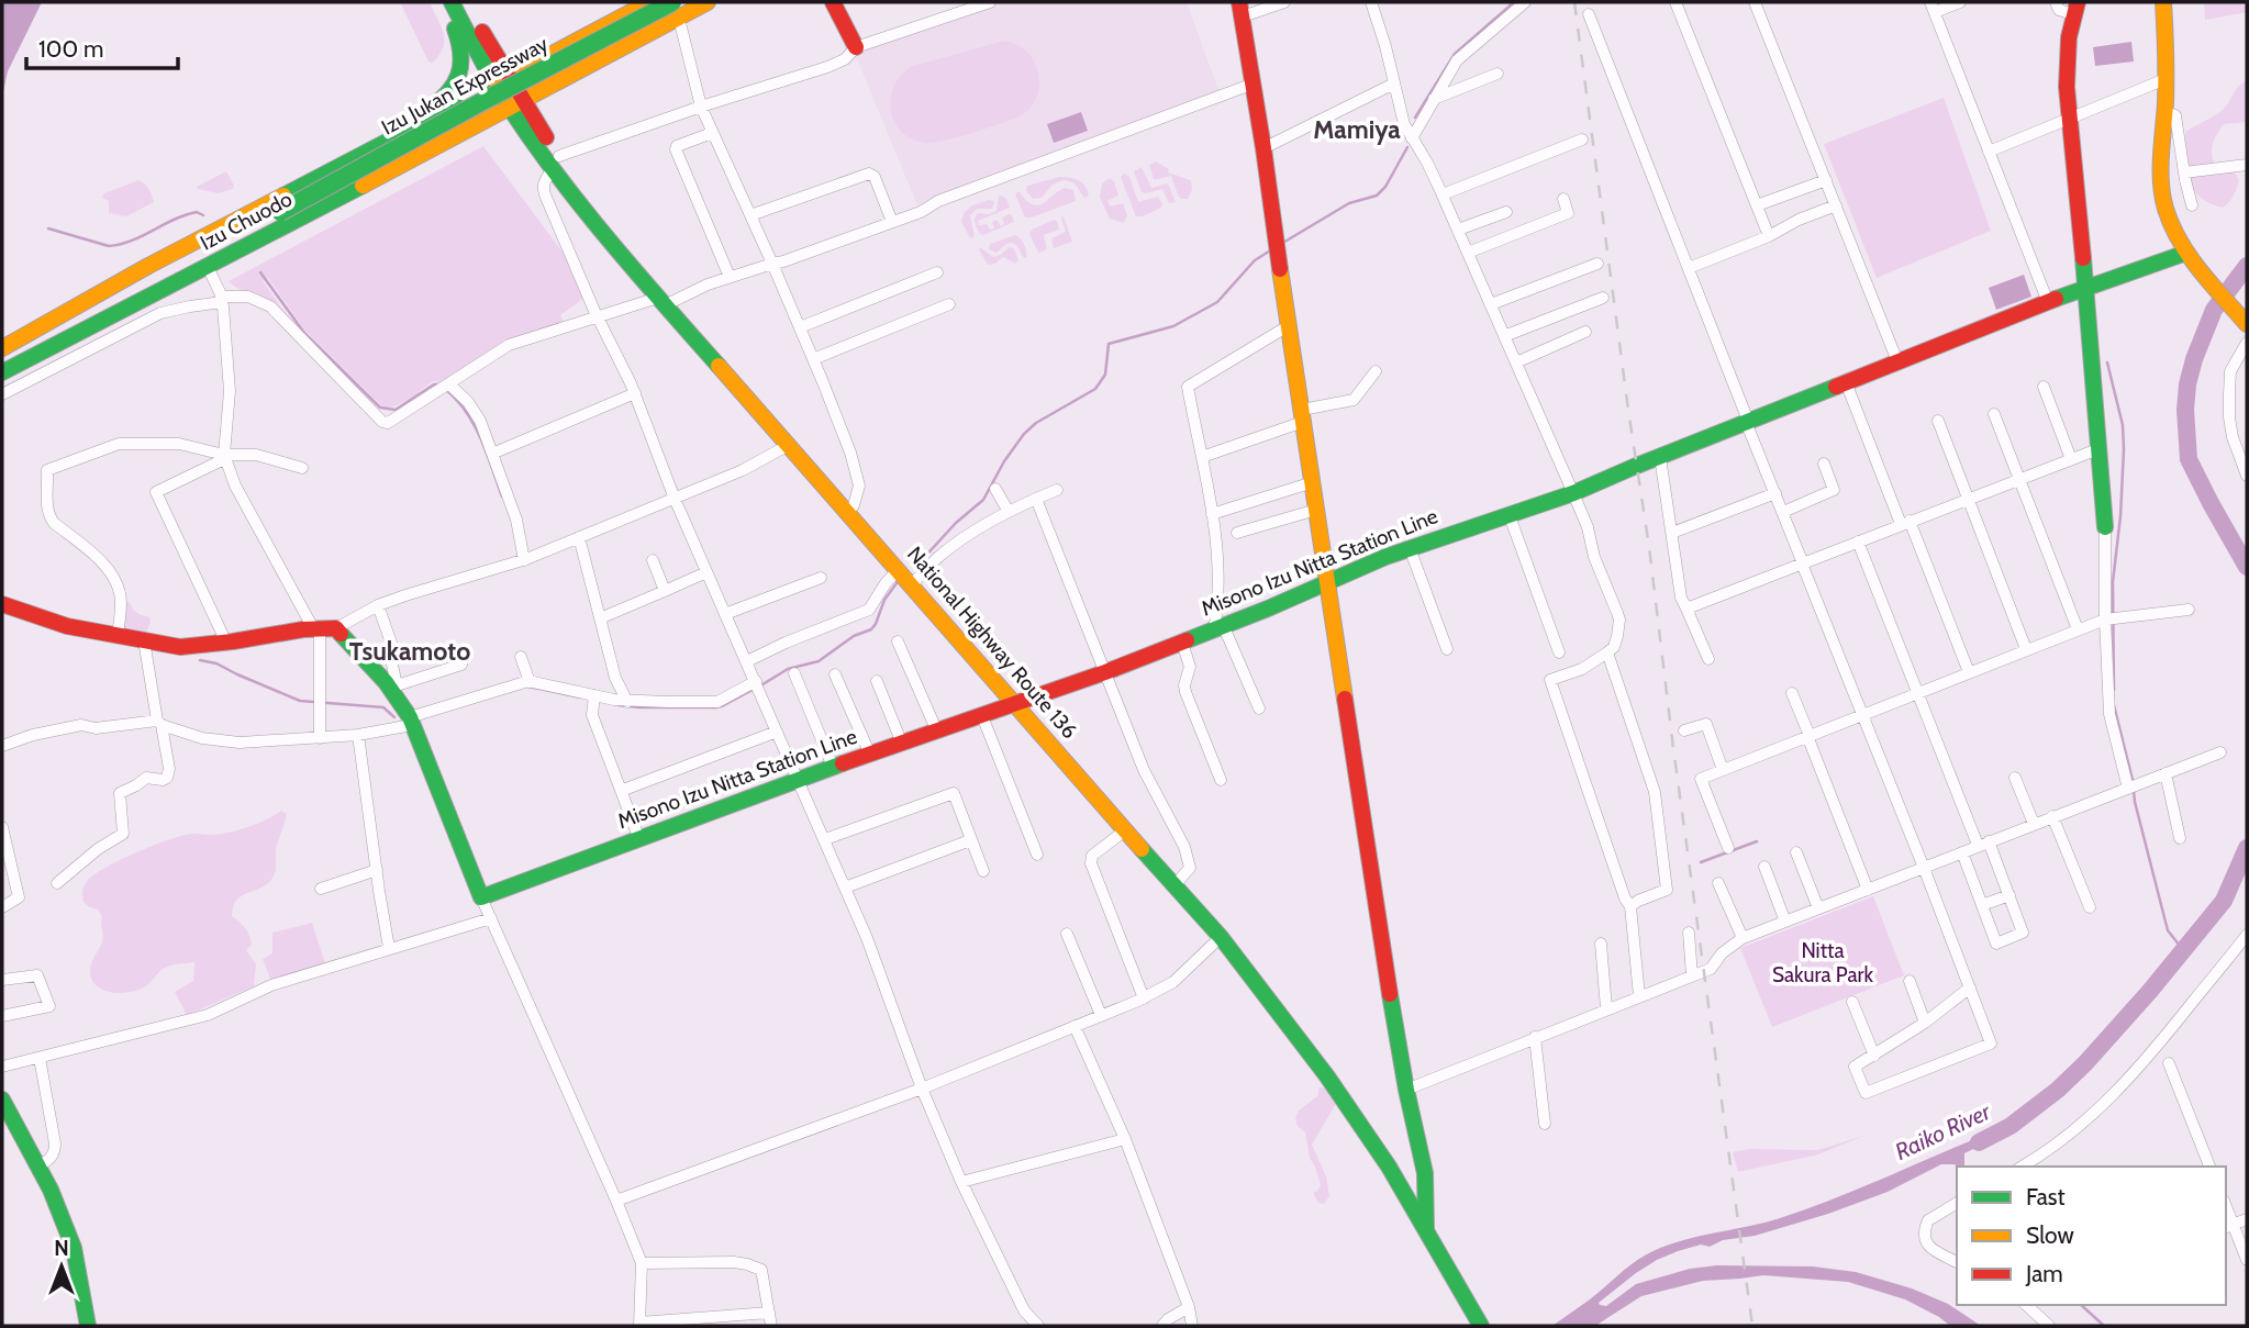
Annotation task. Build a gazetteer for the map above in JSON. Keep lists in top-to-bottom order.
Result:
{
  "streets": {
    "main road": [
      "Izu Jukan Expressway",
      "Izu Chuodo",
      "Misono Izu Nitta Station Line",
      "National Highway Route 136"
    ]
  },
  "crossings": [
    ["Izu Jukan Expressway", "Izu Chuodo"],
    ["Izu Chuodo", "National Highway Route 136"],
    ["Misono Izu Nitta Station Line", "National Highway Route 136"]
  ],
  "districts": ["Mamiya", "Tsukamoto"],
  "water": ["Raiko River"],
  "parks": ["Nitta Sakura Park"],
  "legend": ["Fast", "Slow", "Jam"],
  "scale_bar": "100 m",
  "north": "top"
}
